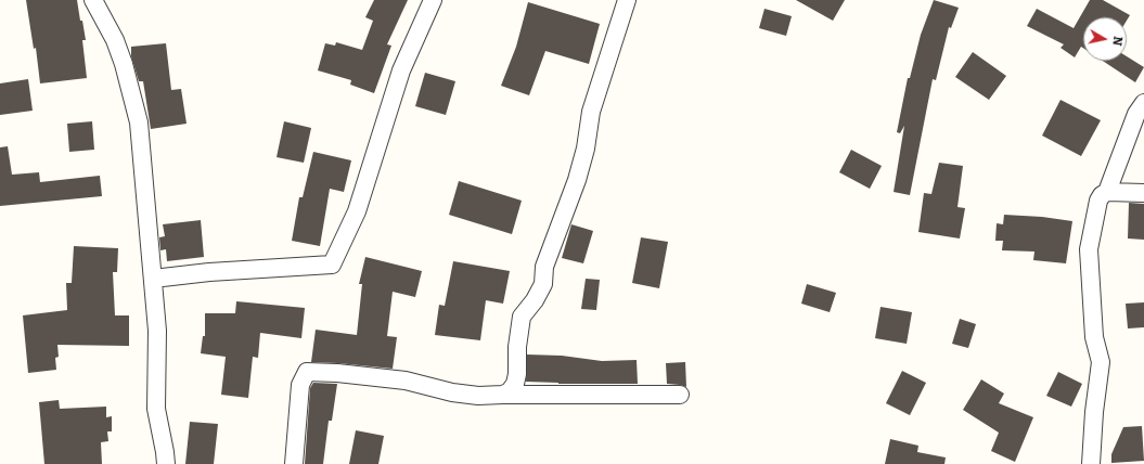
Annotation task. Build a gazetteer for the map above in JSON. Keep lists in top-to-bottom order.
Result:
{
  "north": "right"
}
